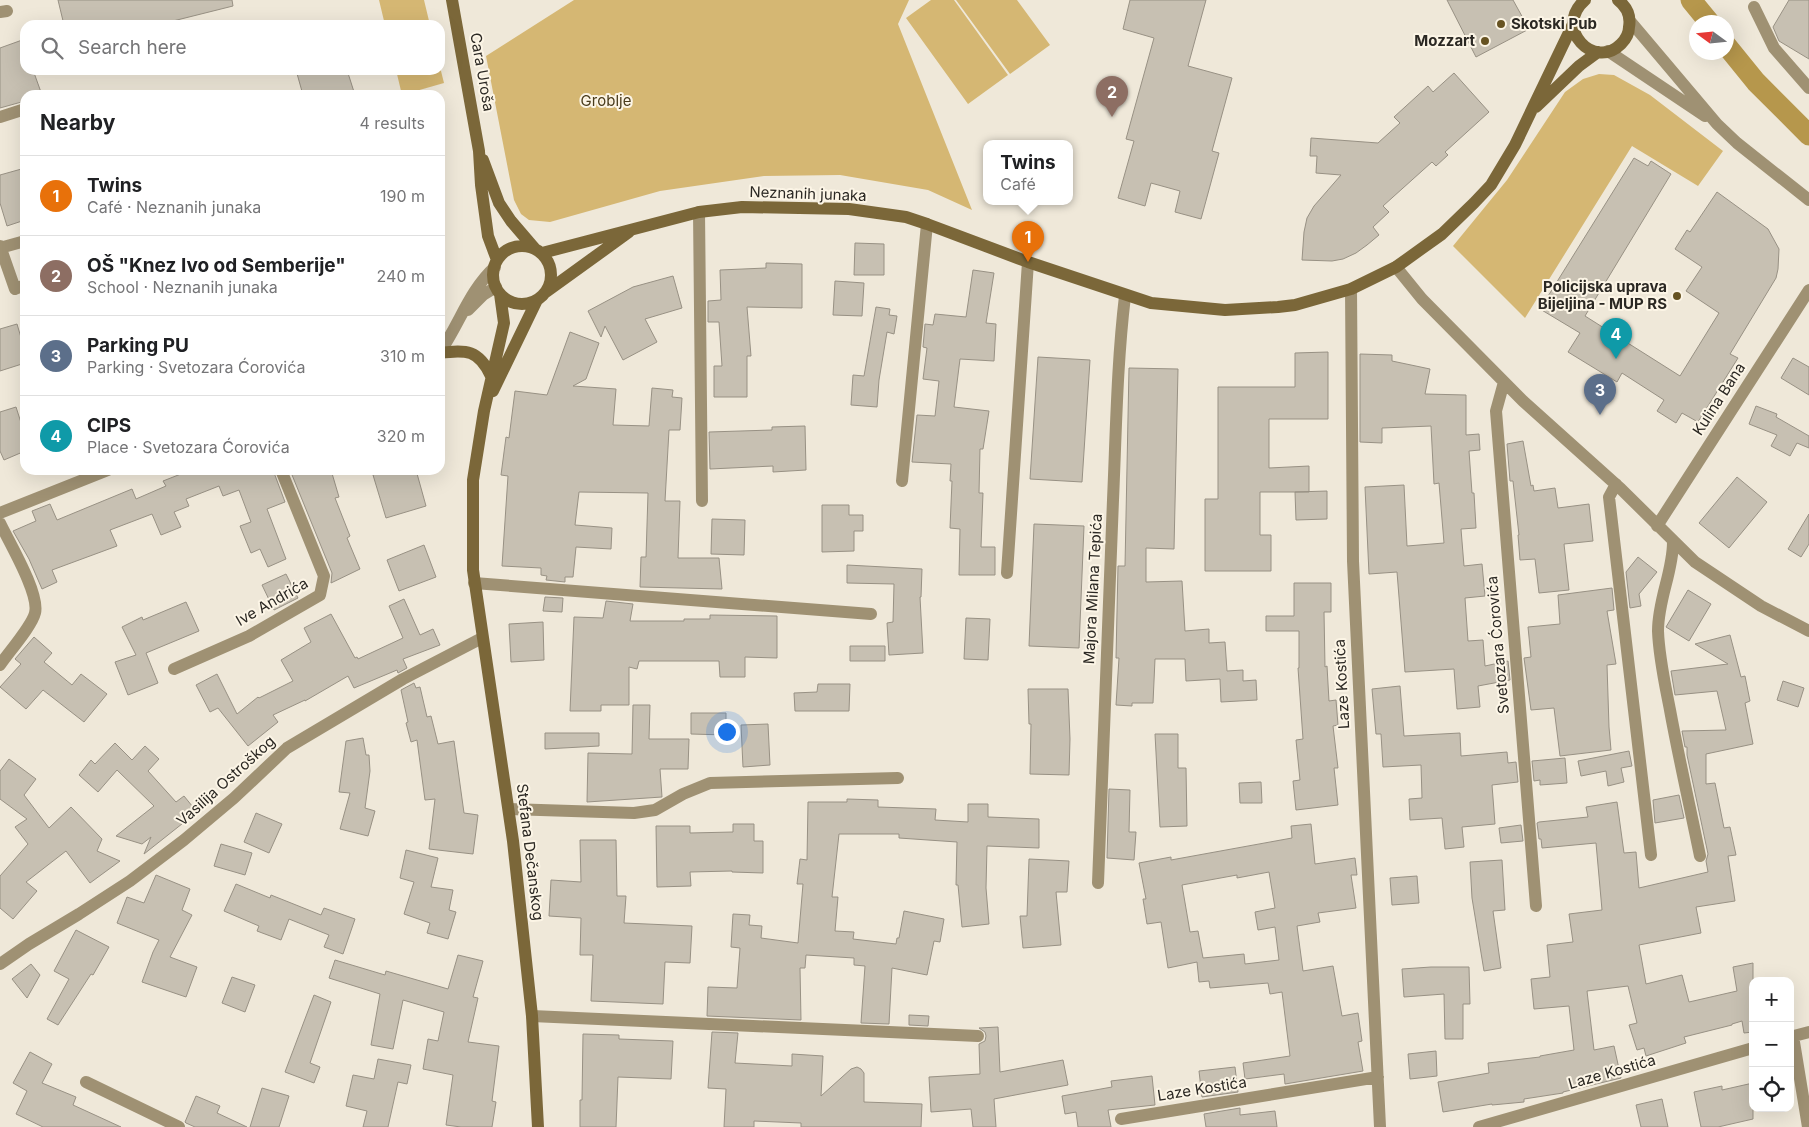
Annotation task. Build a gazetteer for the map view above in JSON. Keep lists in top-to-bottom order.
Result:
{
  "streets": {
    "main road": ["Cara Uroša", "Neznanih junaka", "Stefana Dečanskog"],
    "street": [
      "Kulina Bana",
      "Majora Milana Tepića",
      "Ive Andrića",
      "Svetozara Ćorovića",
      "Laze Kostića",
      "Vasilija Ostroškog"
    ]
  },
  "crossings": [
    ["Neznanih junaka", "Majora Milana Tepića"],
    ["Neznanih junaka", "Laze Kostića"],
    ["Vasilija Ostroškog", "Stefana Dečanskog"]
  ],
  "parks": ["Groblje"],
  "places": ["Skotski Pub", "Mozzart", "Policijska uprava Bijeljina - MUP RS"],
  "north": "left",
  "page": {
    "search": "Search here",
    "pins": [
      "2",
      "1",
      "4",
      "3"
    ],
    "heading": ["Nearby", "4 results"],
    "popup": ["Twins", "Café"],
    "list": [
      {
        "mark": "1",
        "name": "Twins",
        "note": "Café · Neznanih junaka",
        "value": "190 m"
      },
      {
        "mark": "2",
        "name": "OŠ \"Knez Ivo od Semberije\"",
        "note": "School · Neznanih junaka",
        "value": "240 m"
      },
      {
        "mark": "3",
        "name": "Parking PU",
        "note": "Parking · Svetozara Ćorovića",
        "value": "310 m"
      },
      {
        "mark": "4",
        "name": "CIPS",
        "note": "Place · Svetozara Ćorovića",
        "value": "320 m"
      }
    ],
    "map_buttons": ["+", "−"]
  }
}
